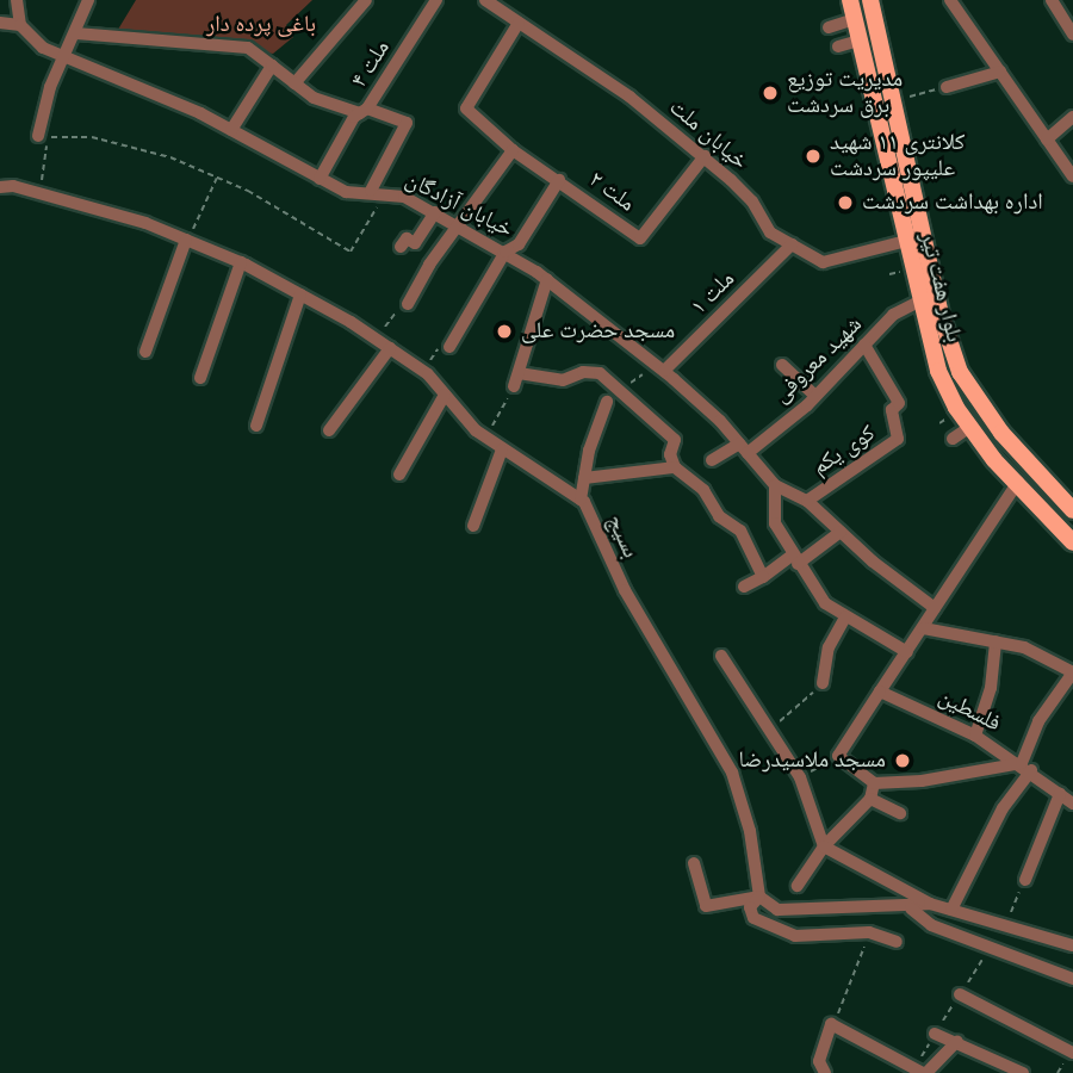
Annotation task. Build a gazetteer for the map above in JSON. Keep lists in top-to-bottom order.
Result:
{
  "streets": {
    "main road": ["بلوار هفت تیر"],
    "street": [
      "ملت ۴",
      "خیابان ملت",
      "ملت ۲",
      "خیابان آزادگان",
      "ملت ۱",
      "شهید معروفی",
      "کوی یکم",
      "بسیج",
      "فلسطین"
    ]
  },
  "crossings": [
    ["ملت ۴", "خیابان آزادگان"],
    ["خیابان ملت", "ملت ۲"],
    ["خیابان ملت", "بلوار هفت تیر"],
    ["خیابان ملت", "ملت ۱"],
    ["خیابان آزادگان", "ملت ۱"],
    ["خیابان آزادگان", "شهید معروفی"],
    ["بلوار هفت تیر", "شهید معروفی"],
    ["شهید معروفی", "کوی یکم"]
  ],
  "parks": ["باغی پرده دار"],
  "places": [
    "مدیریت توزیع برق سردشت",
    "کلانتری ۱۱ شهید علیپور سردشت",
    "اداره بهداشت سردشت",
    "مسجد حضرت علی",
    "مسجد ملاسیدرضا"
  ]
}
